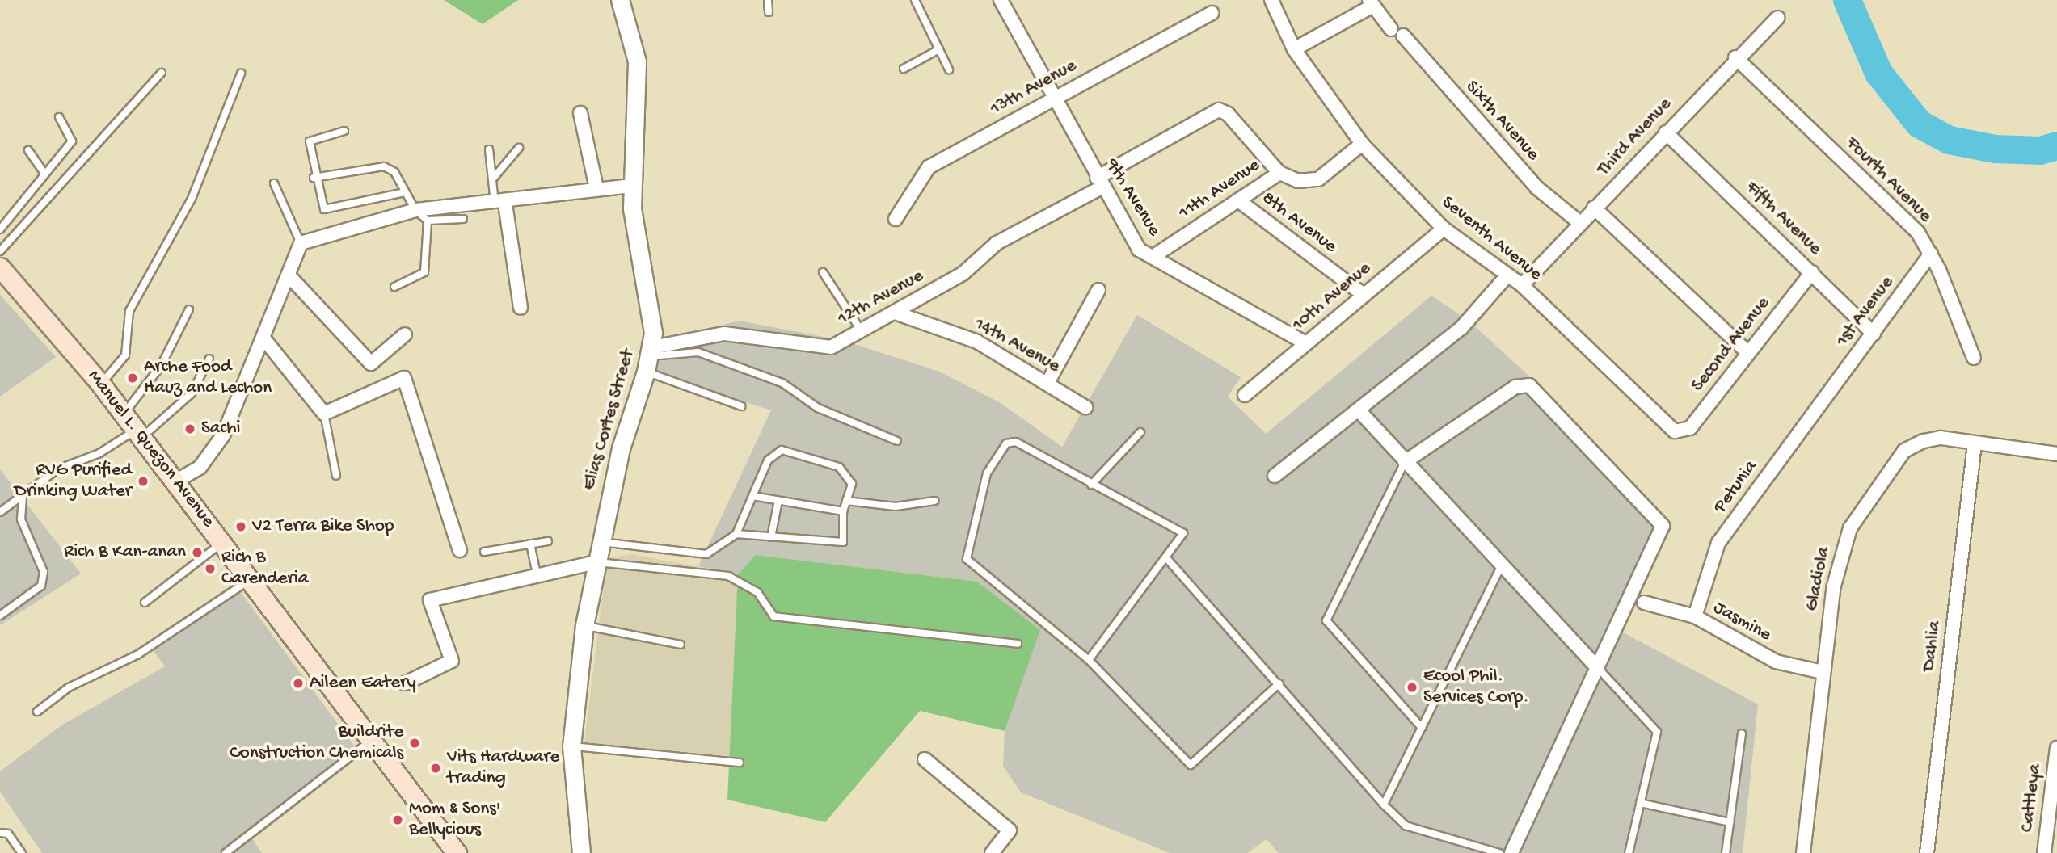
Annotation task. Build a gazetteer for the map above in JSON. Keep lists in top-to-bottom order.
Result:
{
  "streets": {
    "main road": ["Manuel L. Quezon Avenue"],
    "street": [
      "13th Avenue",
      "Sixth Avenue",
      "Third Avenue",
      "Fourth Avenue",
      "11th Avenue",
      "9th Avenue",
      "Fifth Avenue",
      "8th Avenue",
      "Seventh Avenue",
      "10th Avenue",
      "12th Avenue",
      "1st Avenue",
      "Second Avenue",
      "14th Avenue",
      "Elias Cortes Street",
      "Petunia",
      "Gladiola",
      "Jasmine",
      "Dahlia",
      "Cattleya"
    ]
  },
  "crossings": [
    ["13th Avenue", "9th Avenue"],
    ["Sixth Avenue", "Third Avenue"],
    ["Third Avenue", "Fourth Avenue"],
    ["Third Avenue", "Fifth Avenue"],
    ["Third Avenue", "Seventh Avenue"],
    ["Fourth Avenue", "1st Avenue"],
    ["11th Avenue", "9th Avenue"],
    ["11th Avenue", "8th Avenue"],
    ["11th Avenue", "12th Avenue"],
    ["9th Avenue", "10th Avenue"],
    ["9th Avenue", "12th Avenue"],
    ["Fifth Avenue", "1st Avenue"],
    ["Fifth Avenue", "Second Avenue"],
    ["8th Avenue", "10th Avenue"],
    ["Seventh Avenue", "10th Avenue"],
    ["Seventh Avenue", "Second Avenue"],
    ["12th Avenue", "14th Avenue"],
    ["12th Avenue", "Elias Cortes Street"],
    ["1st Avenue", "Petunia"],
    ["Petunia", "Jasmine"],
    ["Gladiola", "Jasmine"],
    ["Gladiola", "Dahlia"]
  ],
  "places": [
    "Arche Food Hauz and Lechon",
    "Sachi",
    "RVG Purified Drinking Water",
    "V2 Terra Bike Shop",
    "Rich B Kan-anan",
    "Rich B Carenderia",
    "Aileen Eatery",
    "Ecool Phil. Services Corp.",
    "Buildrite Construction Chemicals",
    "Vits Hardware trading",
    "Mom & Sons' Bellycious"
  ]
}
